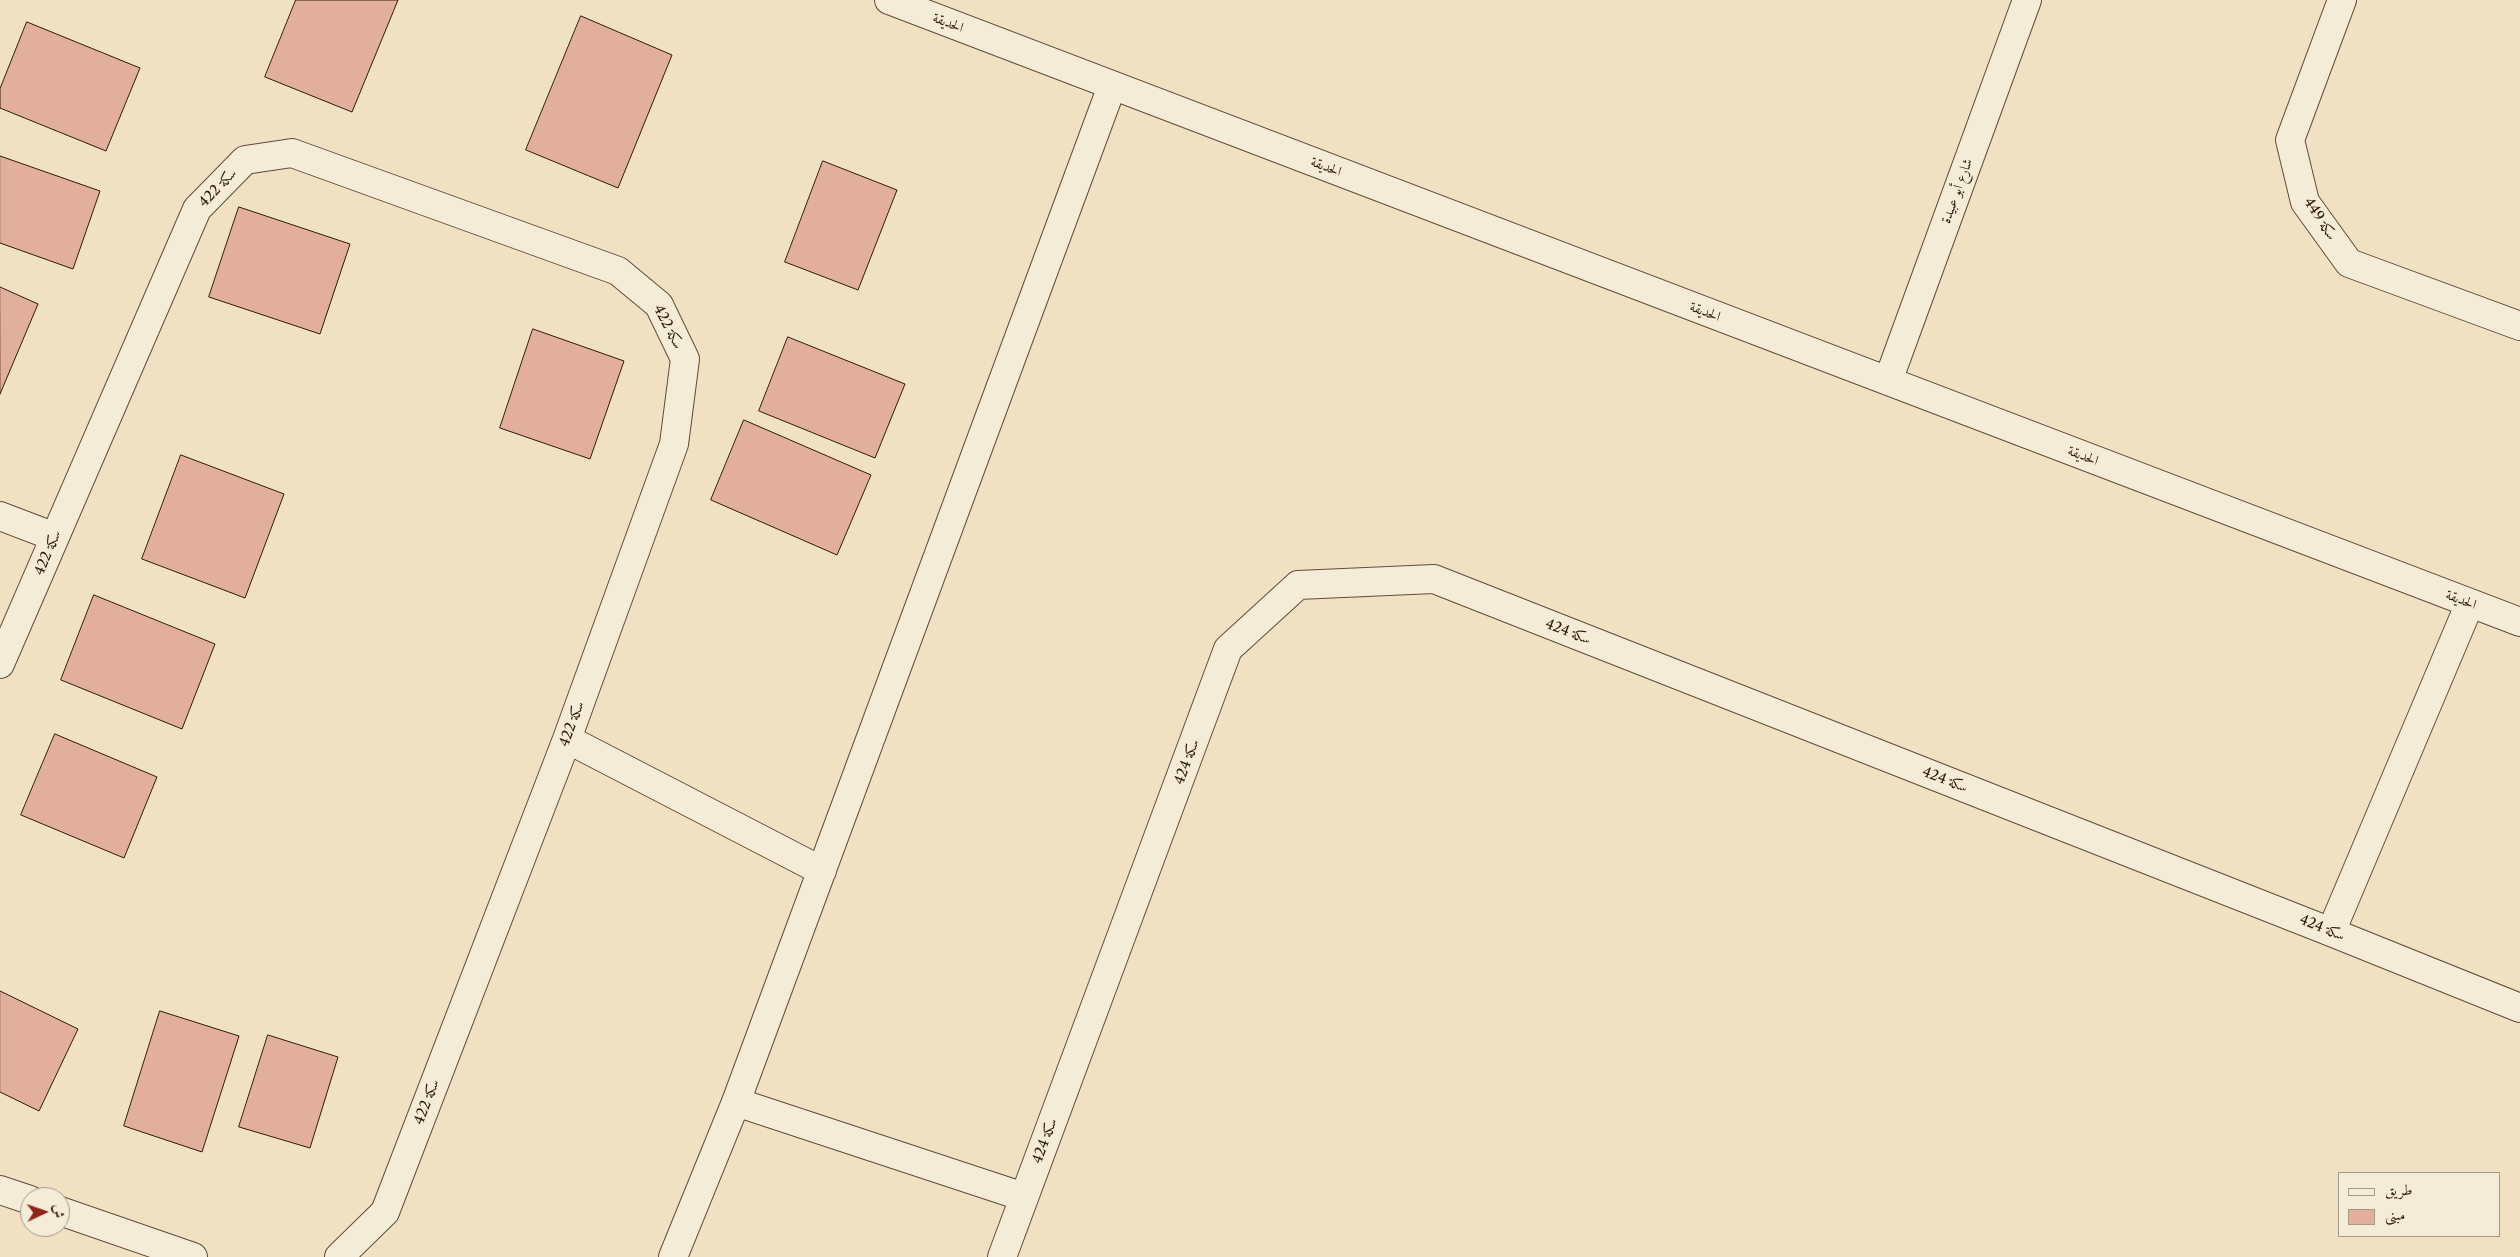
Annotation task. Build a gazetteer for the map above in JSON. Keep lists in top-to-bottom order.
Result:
{
  "streets": {
    "street": [
      "الحديقة",
      "سكة 422",
      "شارع أبو عبيدة",
      "سكة 449",
      "سكة 424"
    ]
  },
  "crossings": [
    ["الحديقة", "شارع أبو عبيدة"]
  ],
  "legend": ["طريق", "مبنى"],
  "north": "right"
}
